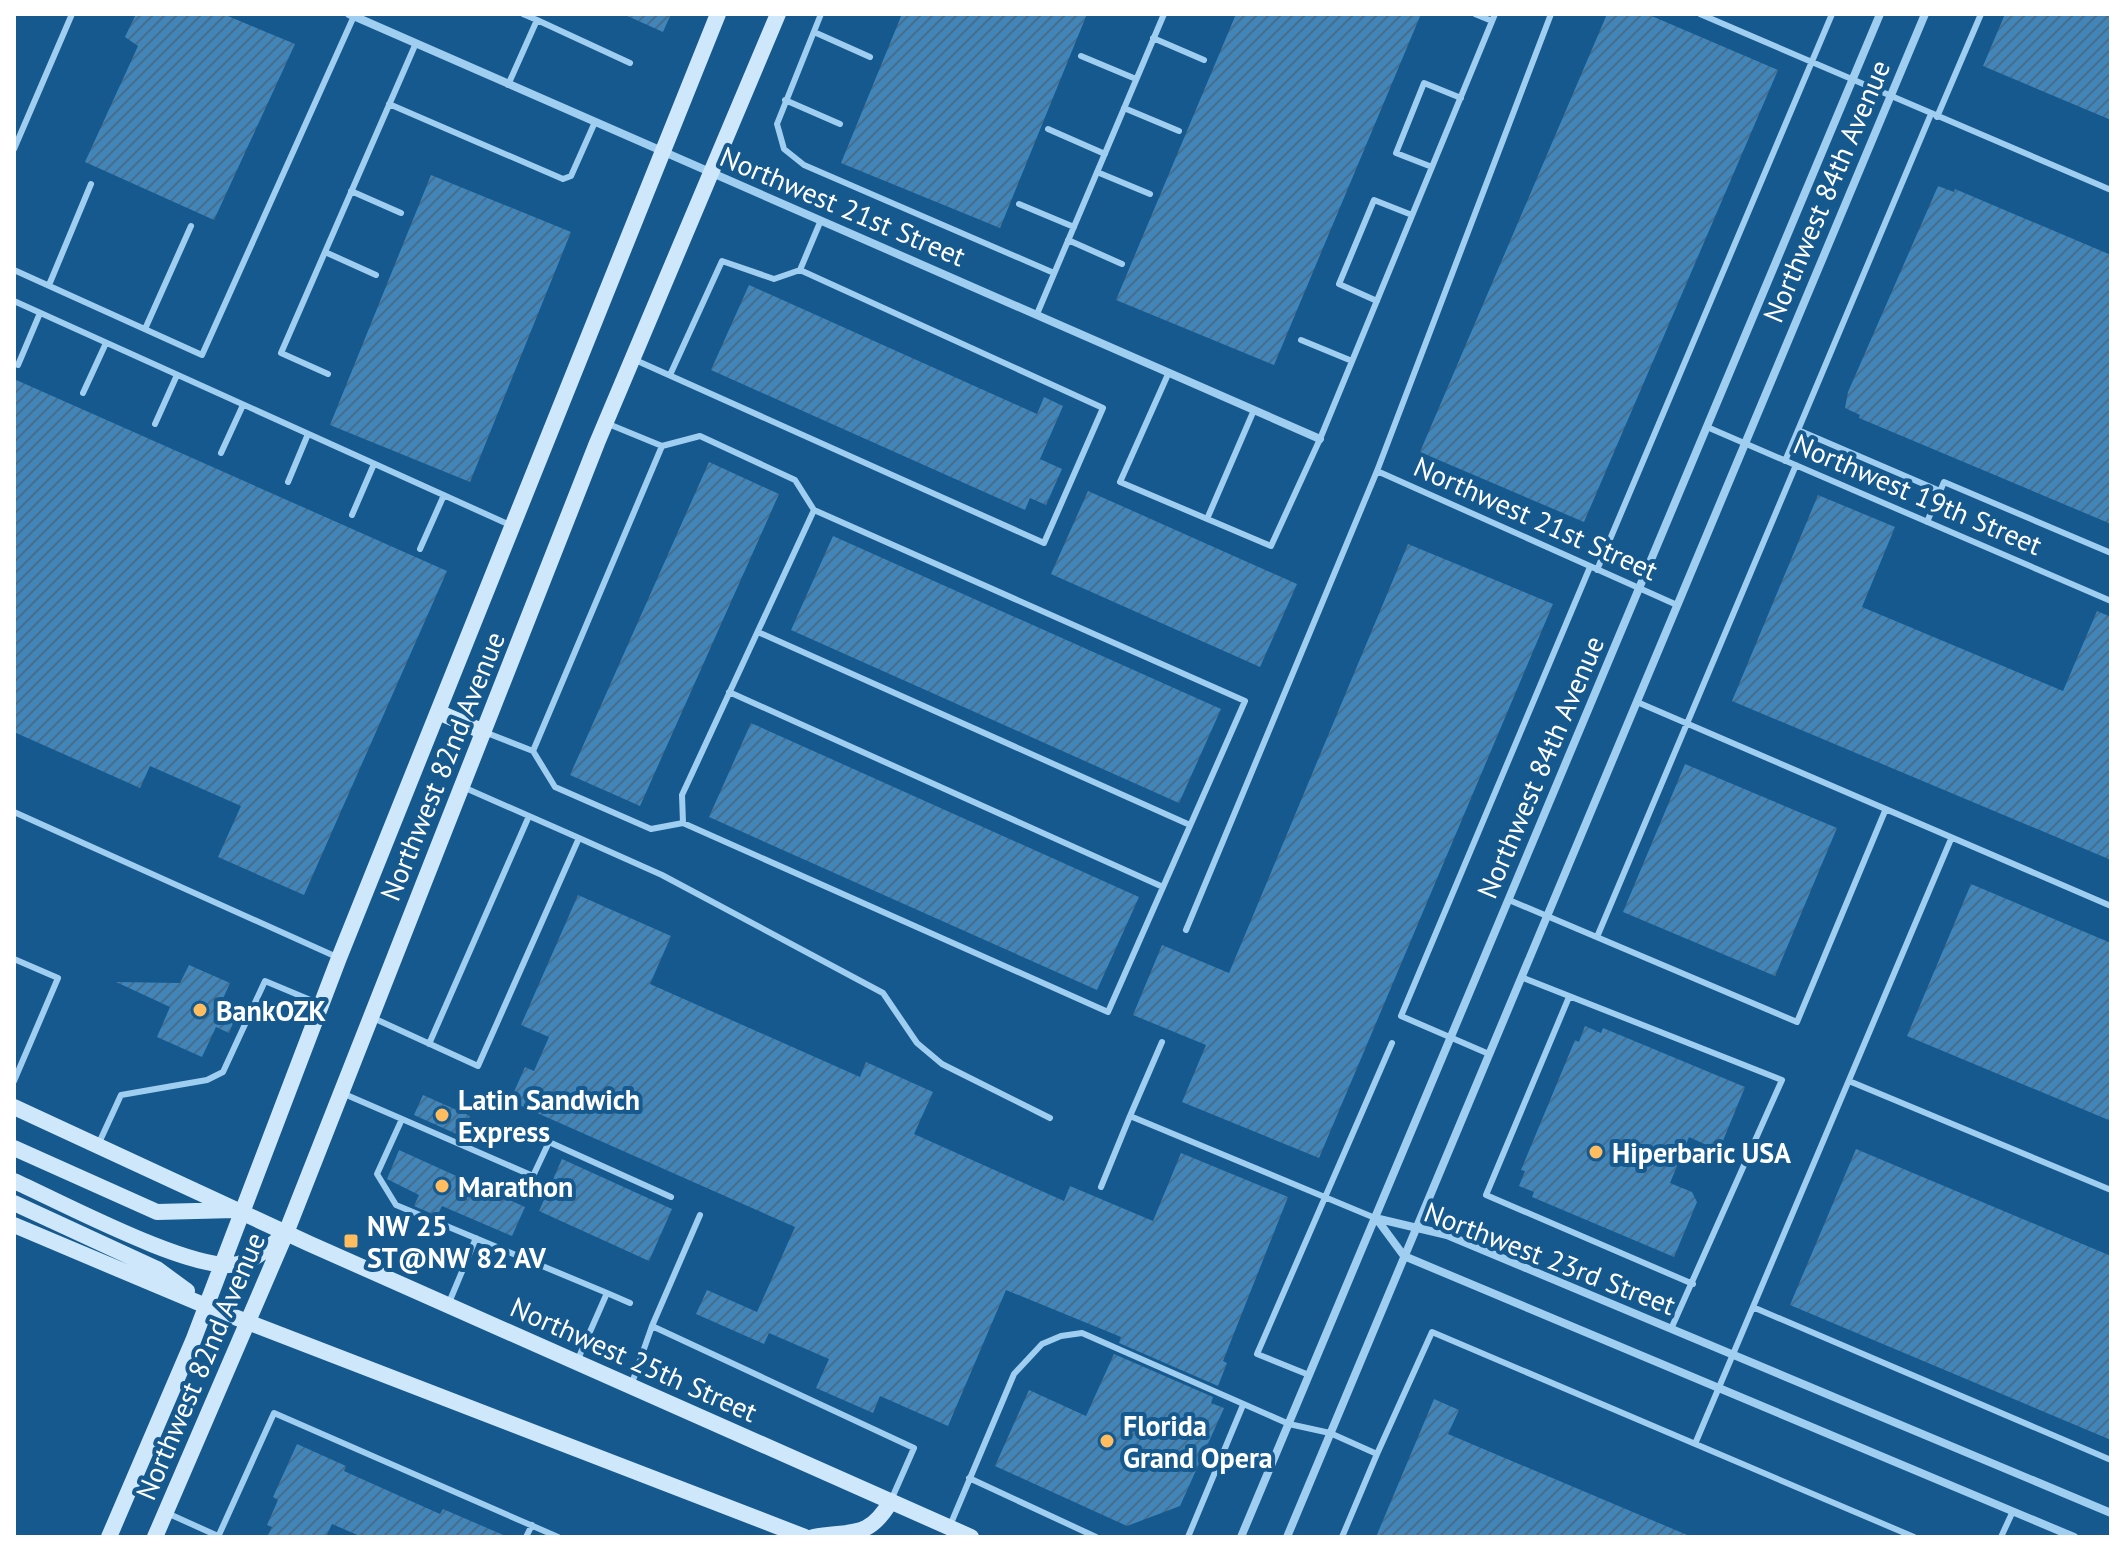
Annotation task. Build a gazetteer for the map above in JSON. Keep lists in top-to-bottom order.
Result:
{
  "streets": {
    "street": [
      "Northwest 84th Avenue",
      "Northwest 21st Street",
      "Northwest 82nd Avenue",
      "Northwest 23rd Street",
      "Northwest 25th Street"
    ],
    "lane": ["Northwest 19th Street"]
  },
  "crossings": [
    ["Northwest 84th Avenue", "Northwest 21st Street"],
    ["Northwest 84th Avenue", "Northwest 19th Street"],
    ["Northwest 84th Avenue", "Northwest 23rd Street"],
    ["Northwest 21st Street", "Northwest 82nd Avenue"],
    ["Northwest 82nd Avenue", "Northwest 25th Street"]
  ],
  "places": {
    "other": [
      "BankOZK",
      "Latin Sandwich Express",
      "Hiperbaric USA",
      "Marathon",
      "Florida Grand Opera"
    ],
    "transit": ["NW 25 ST@NW 82 AV"]
  }
}
